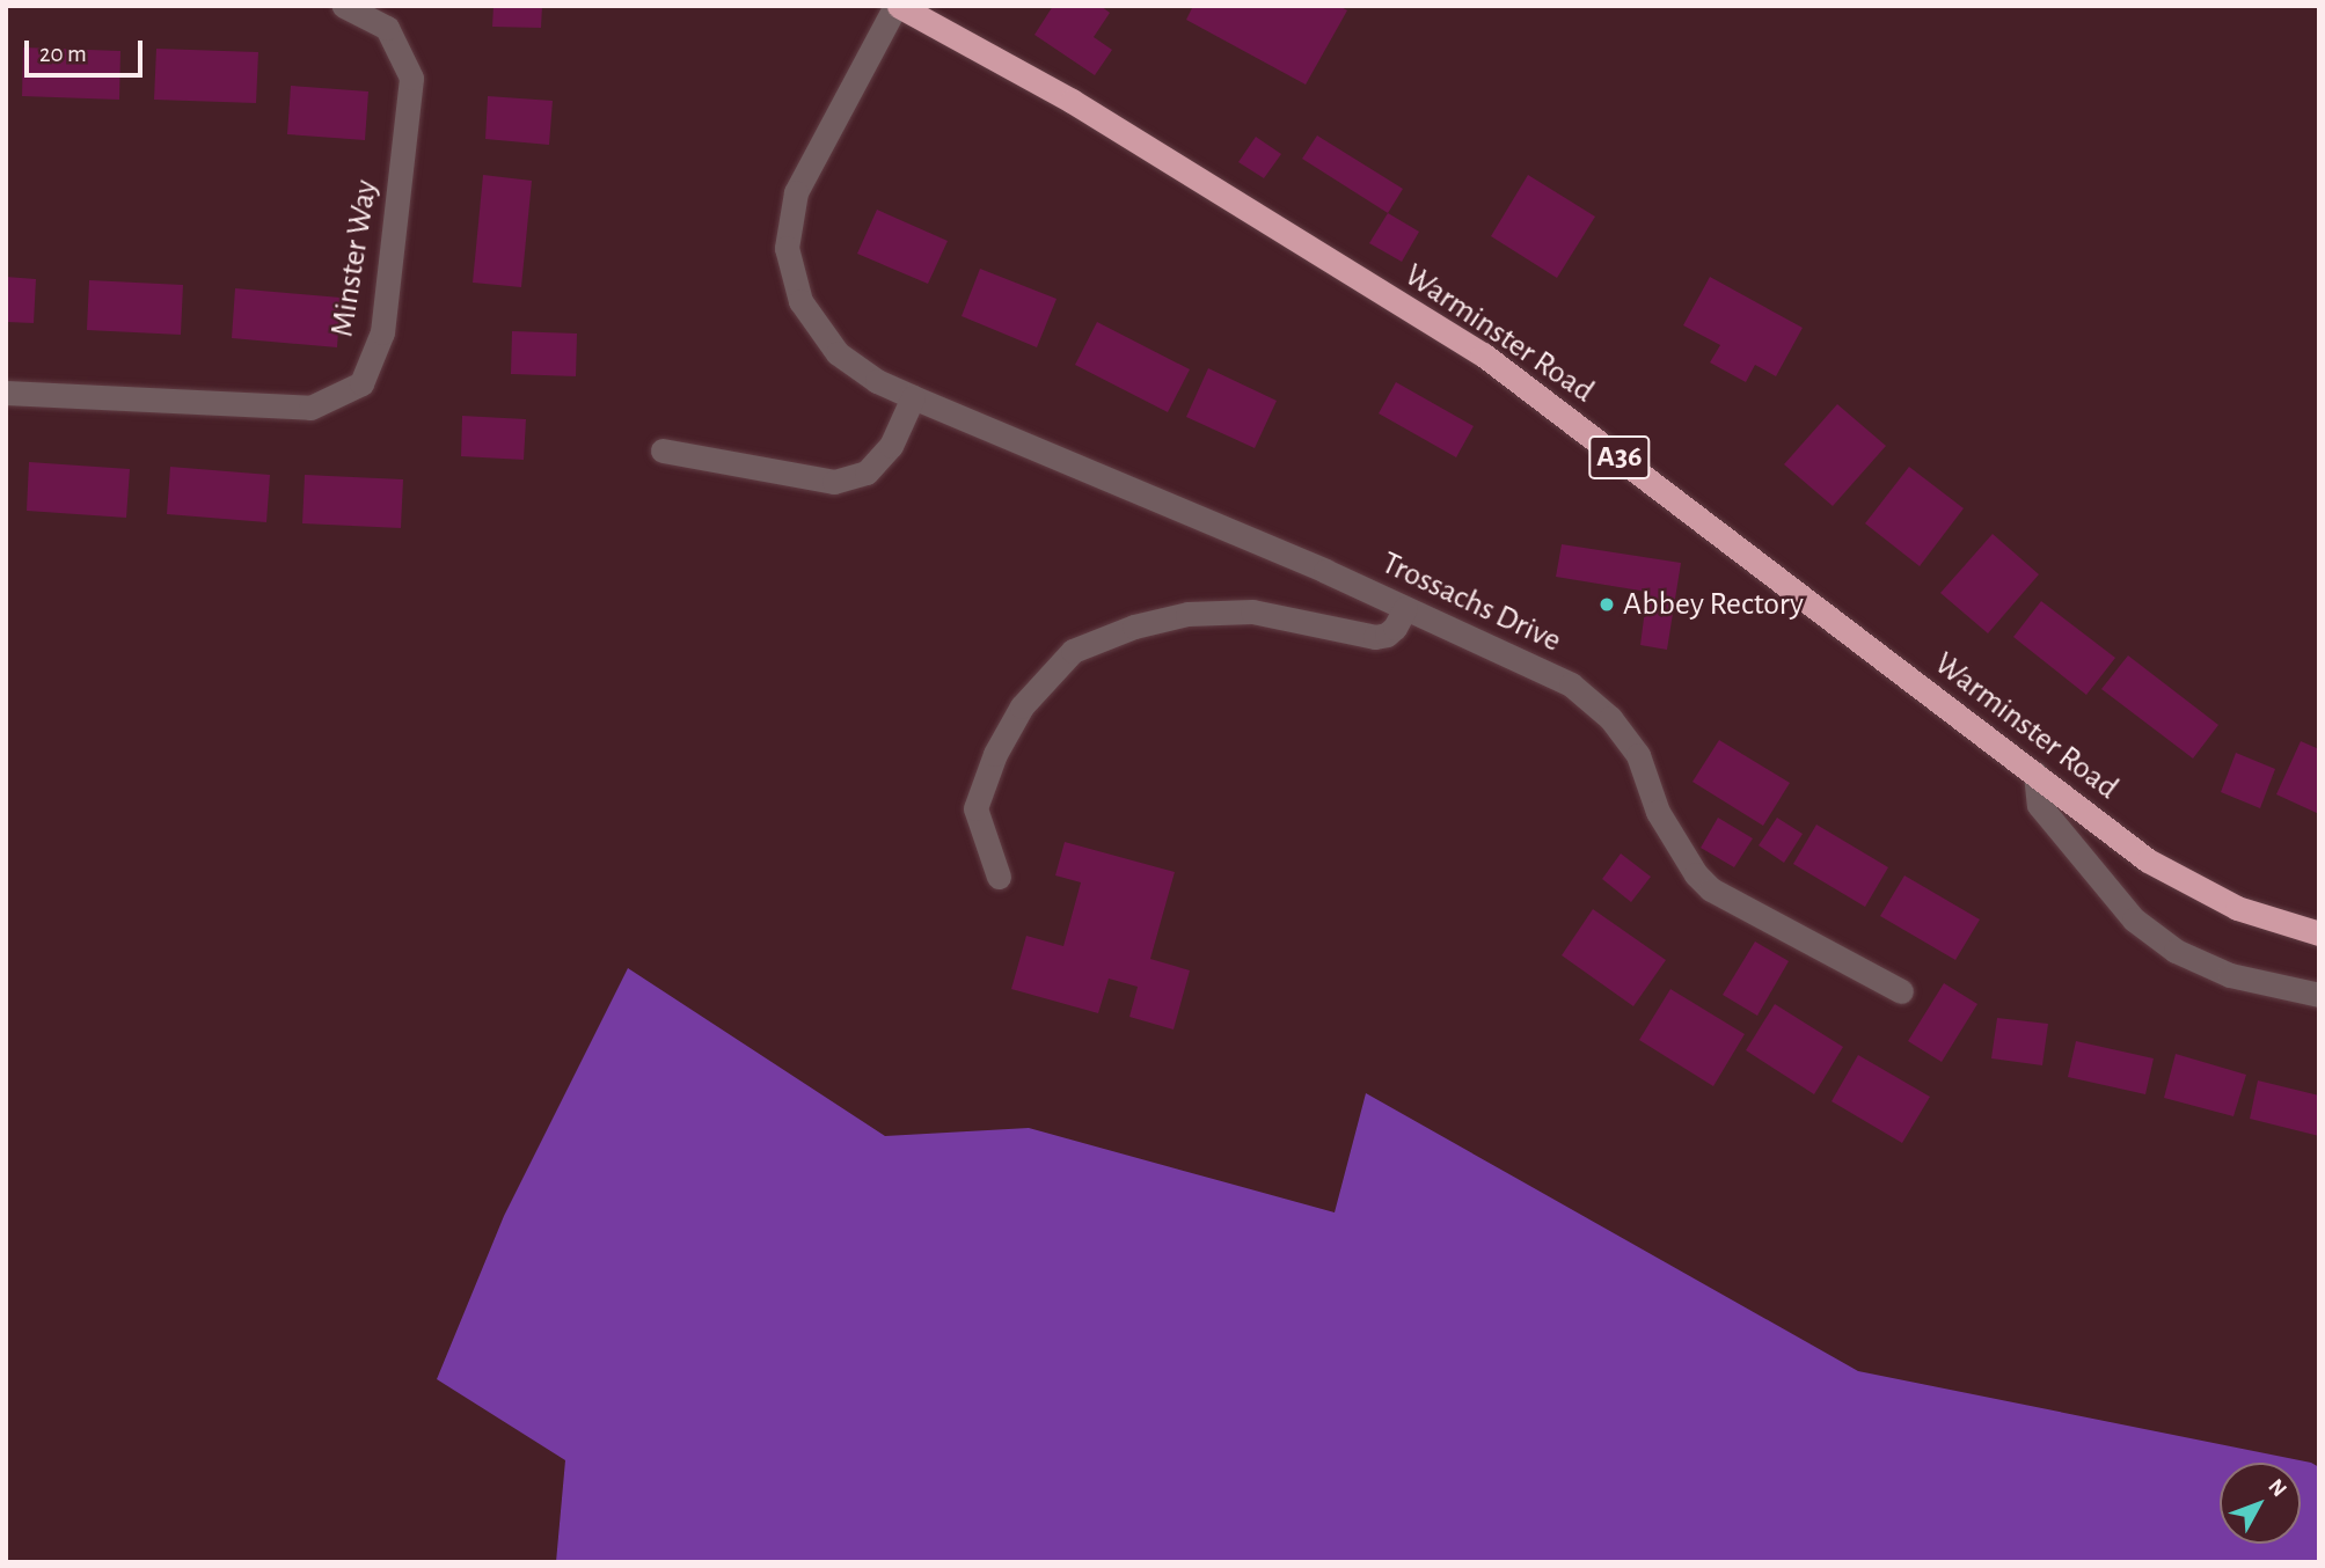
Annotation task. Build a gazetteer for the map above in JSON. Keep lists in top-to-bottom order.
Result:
{
  "streets": {
    "highway": ["Warminster Road", "A36"],
    "street": ["Minster Way", "Trossachs Drive"]
  },
  "crossings": [
    ["Warminster Road", "Trossachs Drive"]
  ],
  "places": ["Abbey Rectory"],
  "scale_bar": "20 m",
  "north": "top right"
}
